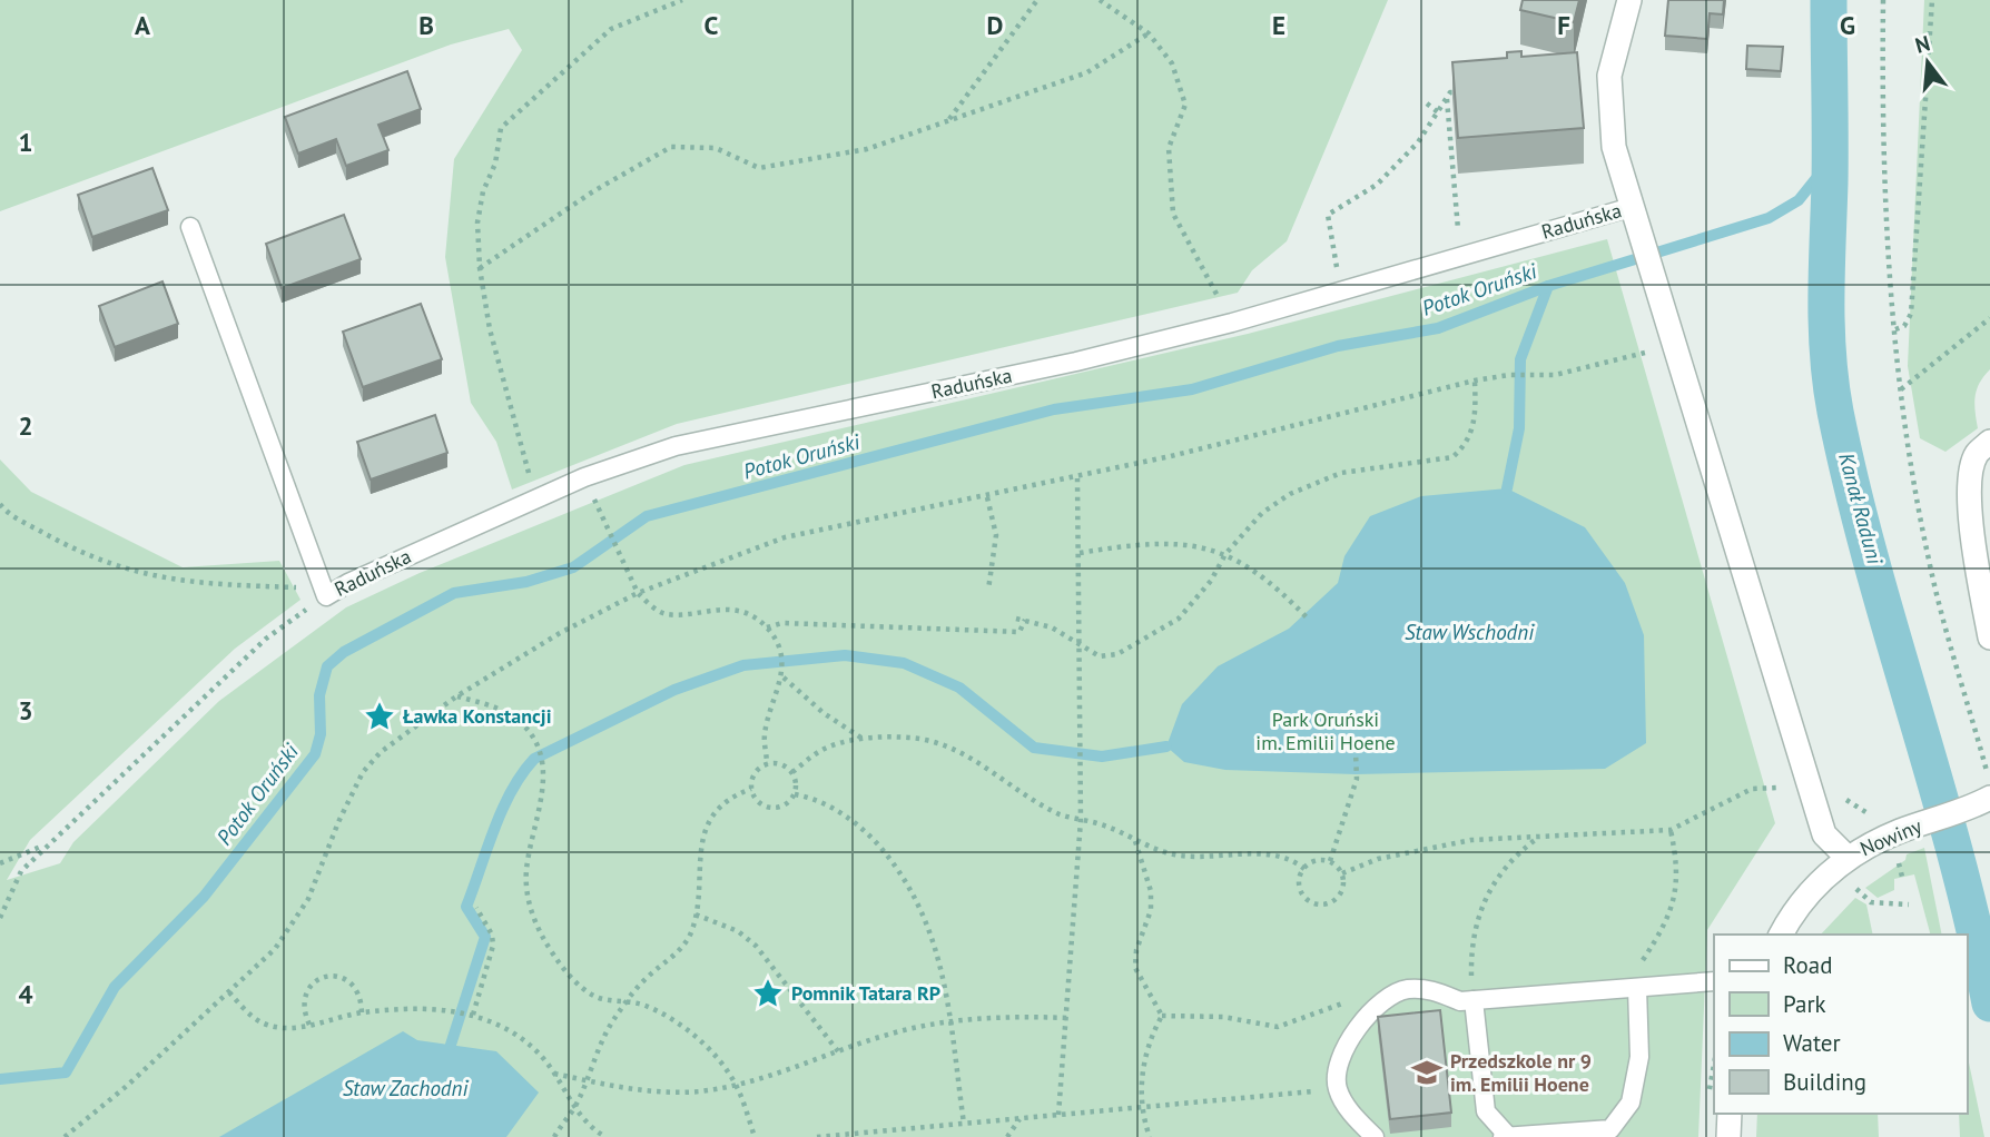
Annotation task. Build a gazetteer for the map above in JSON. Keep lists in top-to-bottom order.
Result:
{
  "streets": {
    "street": ["Raduńska", "Nowiny"]
  },
  "crossings": [
    ["Raduńska", "Nowiny"]
  ],
  "water": [
    "Potok Oruński",
    "Kanał Raduni",
    "Staw Wschodni",
    "Staw Zachodni"
  ],
  "parks": ["Park Oruński im. Emilii Hoene"],
  "places": {
    "place": ["Ławka Konstancji", "Pomnik Tatara RP"],
    "school or university": ["Przedszkole nr 9 im. Emilii Hoene"]
  },
  "legend": [
    "Road",
    "Park",
    "Water",
    "Building"
  ],
  "north": "top",
  "grid": {
    "columns": [
      "A",
      "B",
      "C",
      "D",
      "E",
      "F",
      "G"
    ],
    "rows": [
      "1",
      "2",
      "3",
      "4"
    ]
  }
}
